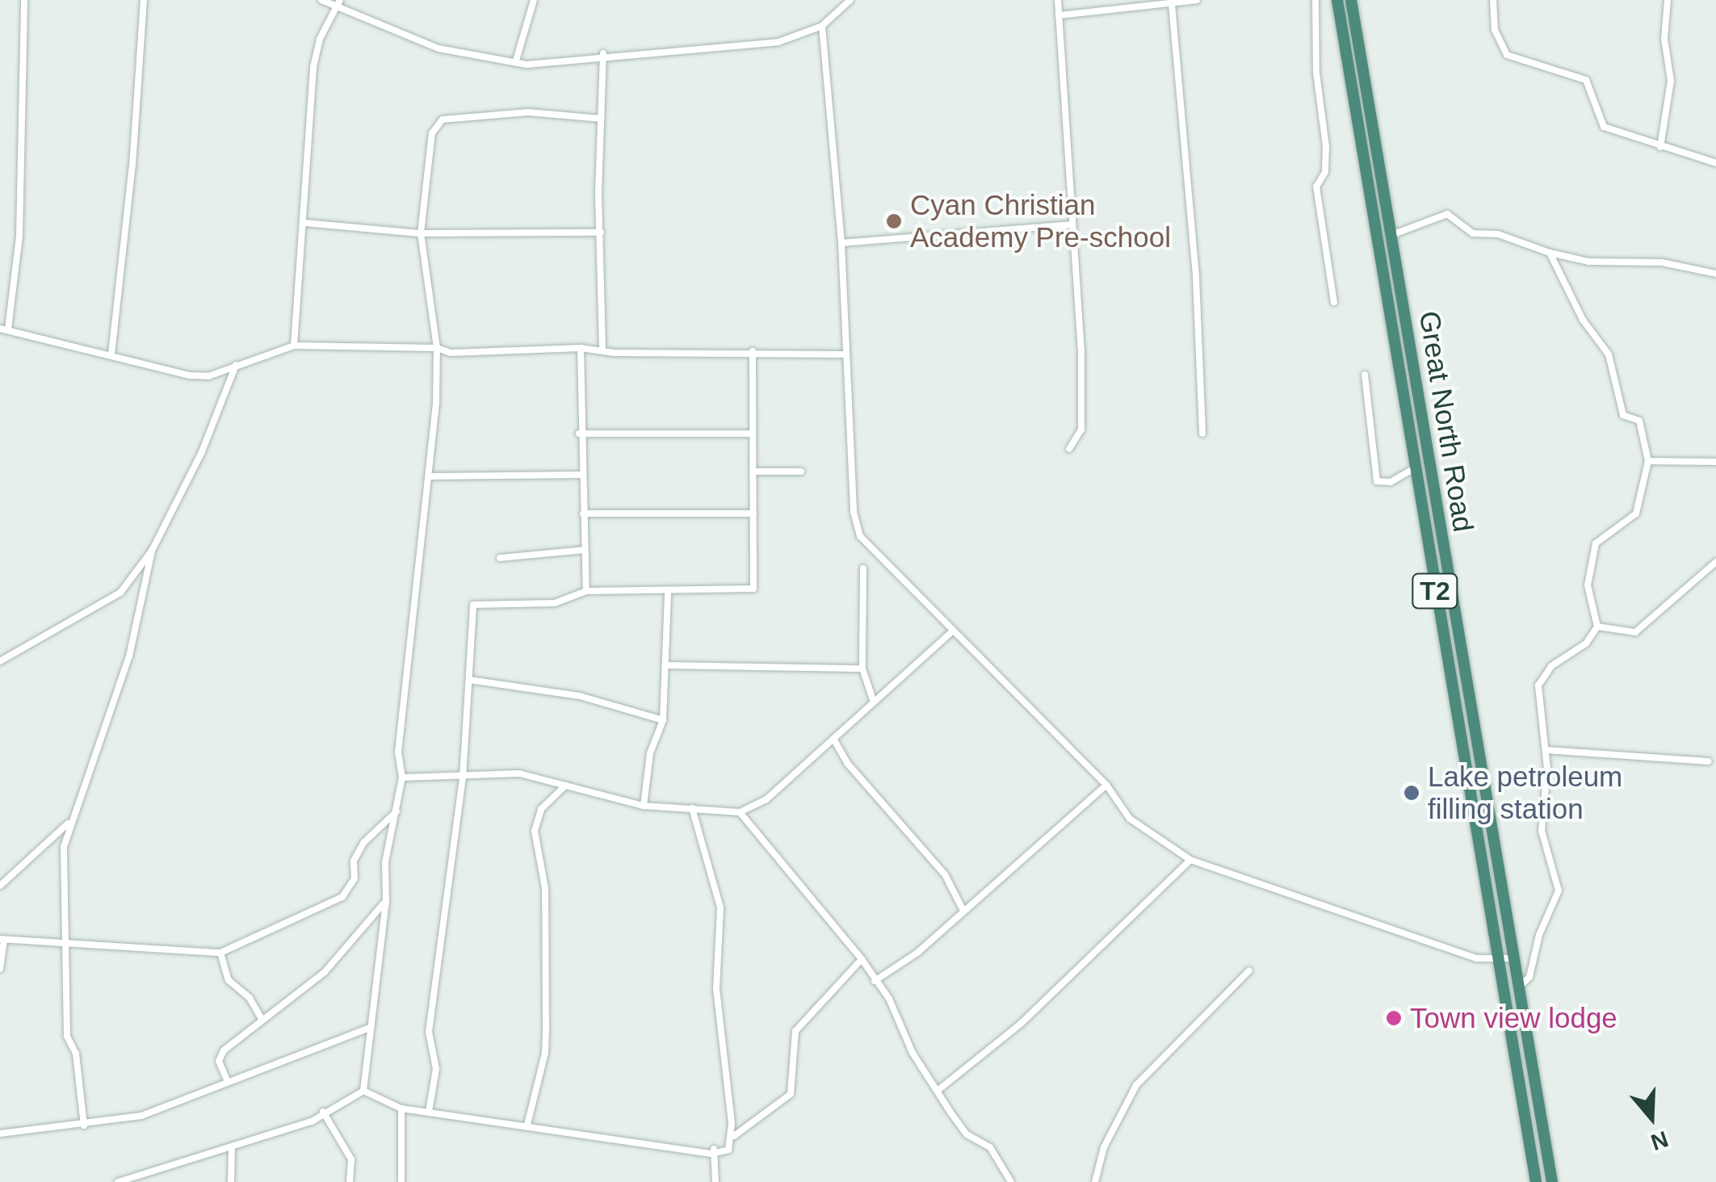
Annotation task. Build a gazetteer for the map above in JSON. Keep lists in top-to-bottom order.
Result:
{
  "streets": {
    "highway": ["Great North Road", "T2"]
  },
  "places": ["Cyan Christian Academy Pre-school", "Lake petroleum filling station", "Town view lodge"],
  "north": "bottom"
}
